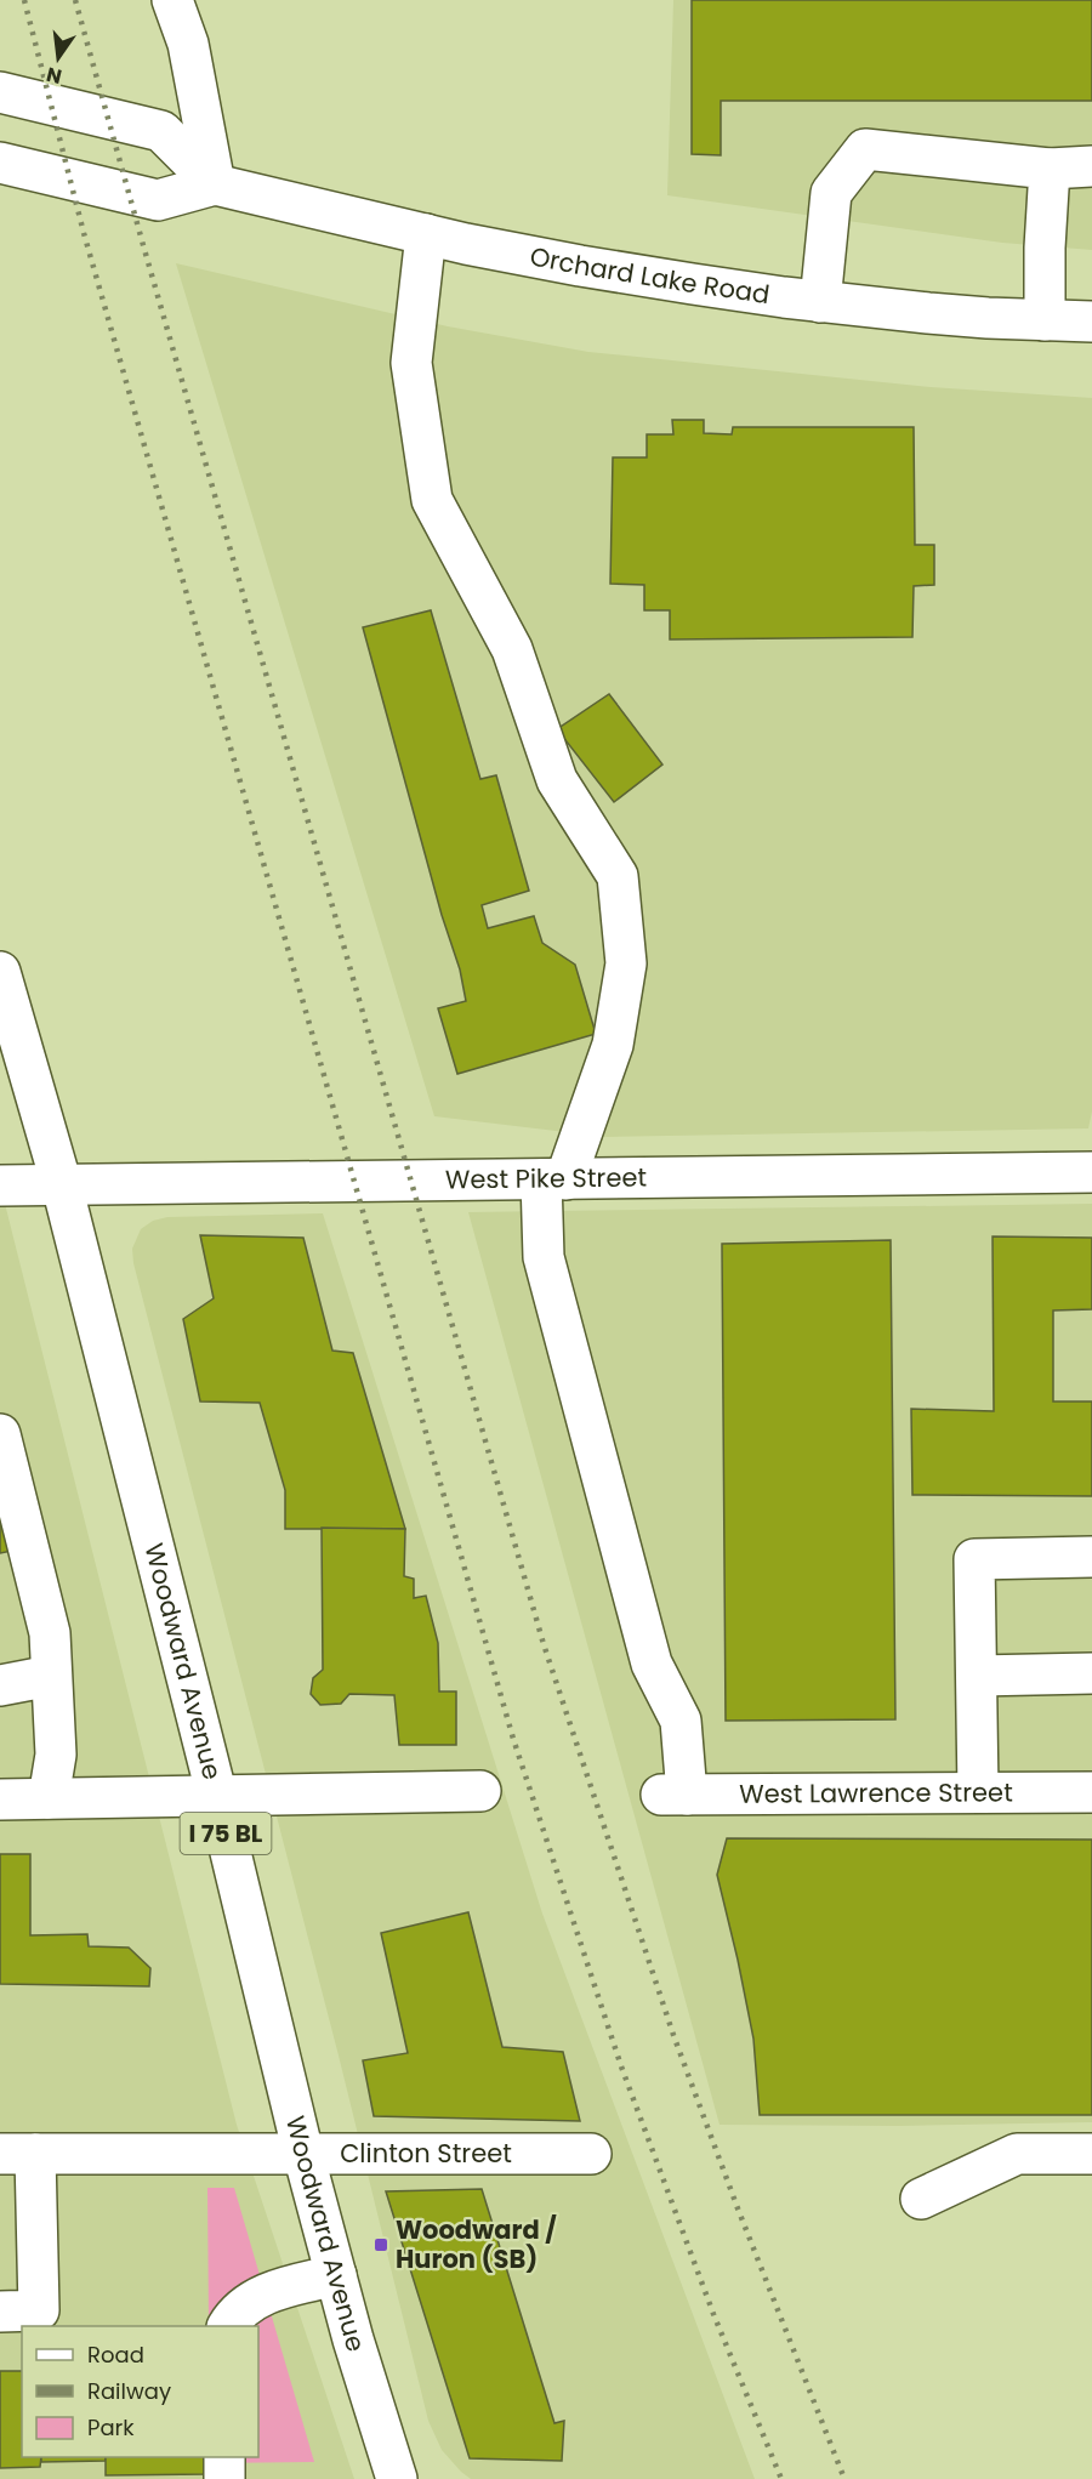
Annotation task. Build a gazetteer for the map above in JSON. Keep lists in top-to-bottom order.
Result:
{
  "streets": {
    "main road": [
      "Orchard Lake Road",
      "West Pike Street",
      "Woodward Avenue",
      "West Lawrence Street",
      "I 75 BL",
      "Clinton Street"
    ]
  },
  "crossings": [
    ["West Pike Street", "Woodward Avenue"],
    ["West Pike Street", "West Lawrence Street"],
    ["Woodward Avenue", "Clinton Street"]
  ],
  "places": {
    "transit": ["Woodward / Huron (SB)"]
  },
  "legend": ["Road", "Railway", "Park"],
  "north": "bottom"
}
